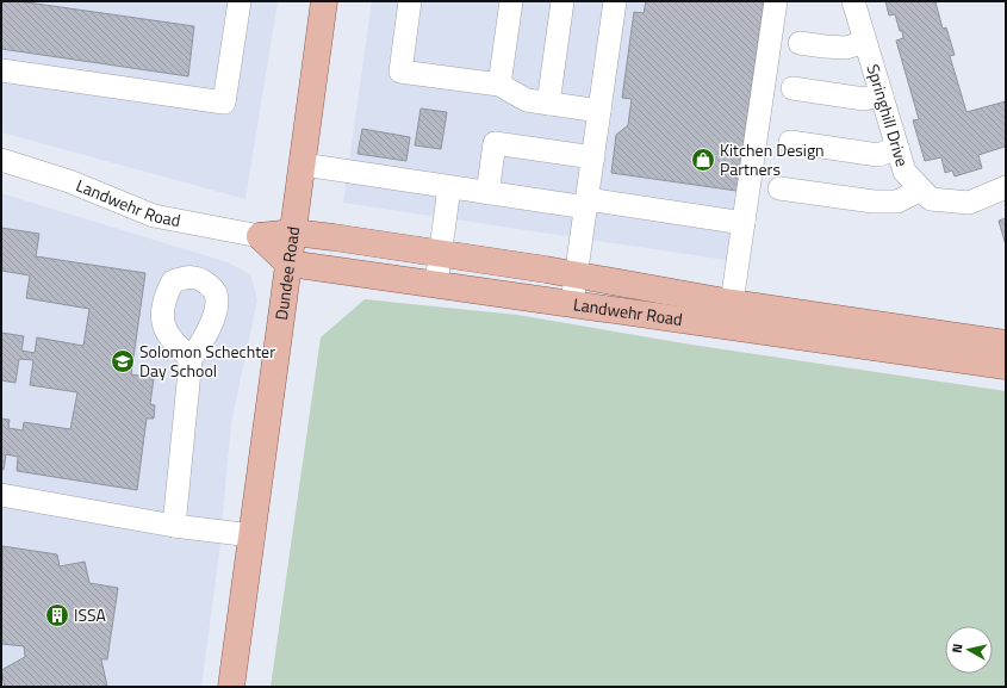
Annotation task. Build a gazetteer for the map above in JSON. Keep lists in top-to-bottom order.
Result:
{
  "streets": {
    "main road": ["Landwehr Road", "Dundee Road"],
    "street": ["Springhill Drive"]
  },
  "crossings": [
    ["Landwehr Road", "Dundee Road"]
  ],
  "places": {
    "shop": ["Kitchen Design Partners"],
    "school or university": ["Solomon Schechter Day School"],
    "building": ["ISSA"]
  },
  "north": "left"
}
